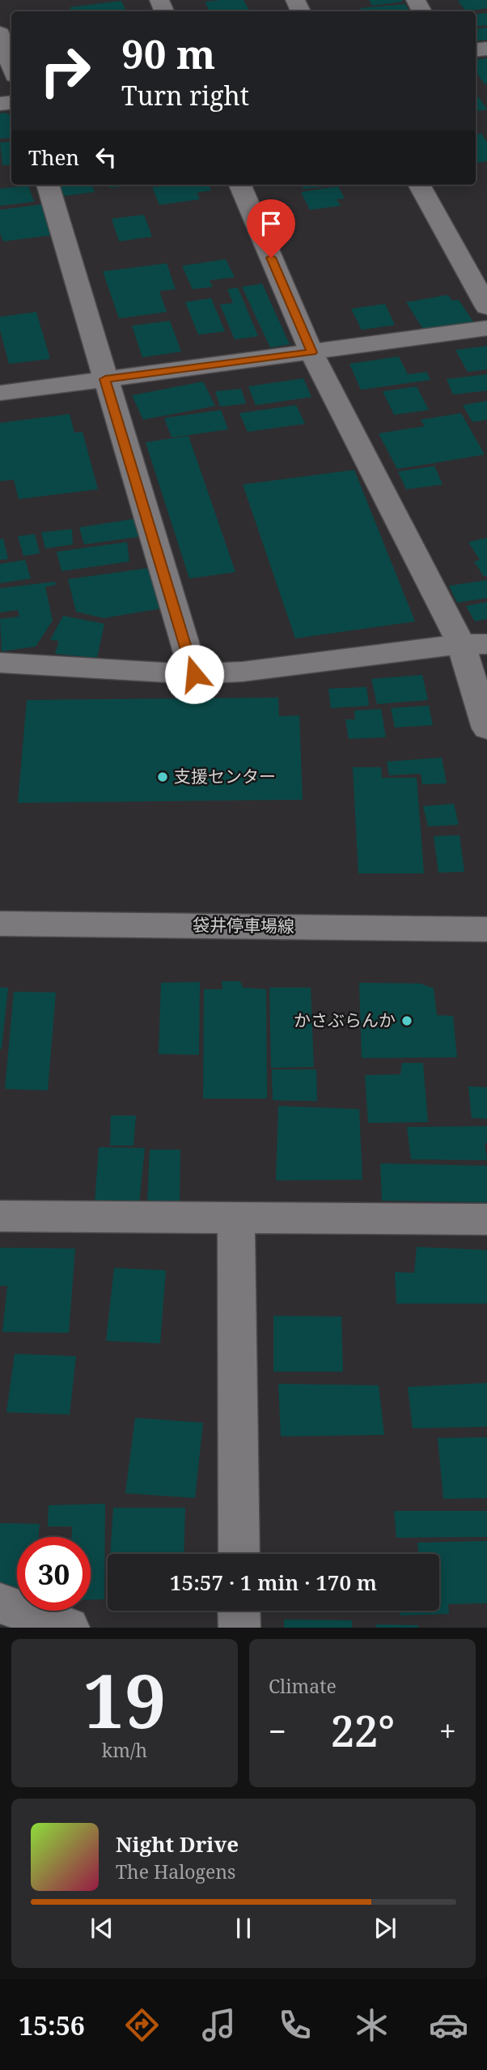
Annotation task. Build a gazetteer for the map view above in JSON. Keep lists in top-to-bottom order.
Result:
{
  "streets": {
    "street": ["袋井停車場線"]
  },
  "places": ["支援センター", "かさぶらんか"],
  "page": {
    "turn": ["90 m", "Turn right"],
    "then": "Then",
    "limit": "30",
    "trip": "15:57 · 1 min · 170 m",
    "tile": [
      ["19", "km/h"],
      "Climate"
    ],
    "heat": ["−", "22°", "+"],
    "song": ["Night Drive", "The Halogens"],
    "tabs": "15:56"
  }
}
